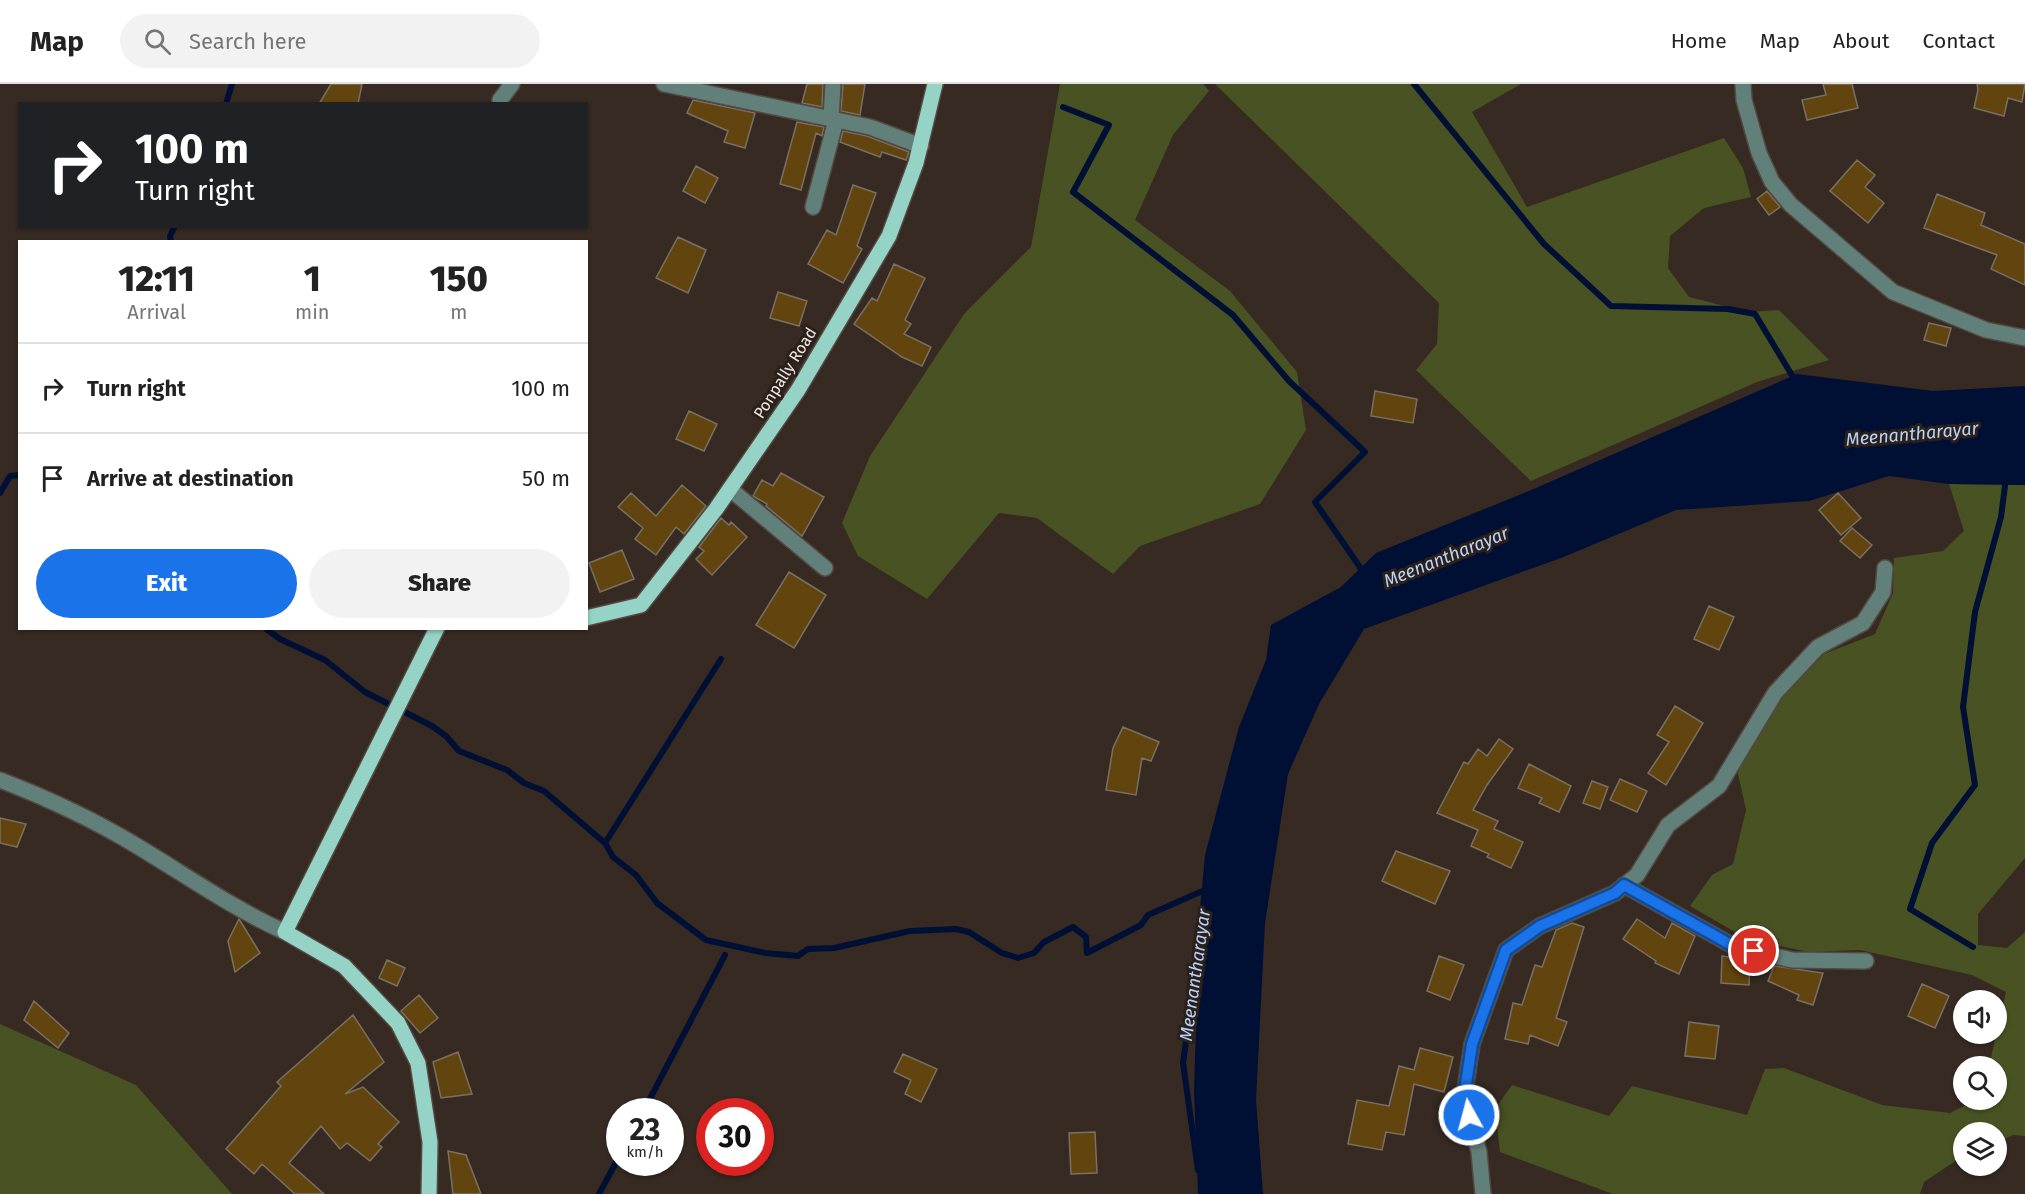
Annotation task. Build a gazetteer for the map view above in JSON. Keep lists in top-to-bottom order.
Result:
{
  "streets": {
    "main road": ["Ponpally Road"]
  },
  "water": ["Meenantharayar"],
  "page": {
    "header": "Map",
    "search": "Search here",
    "nav": [
      "Home",
      "Map",
      "About",
      "Contact"
    ],
    "turn": ["100 m", "Turn right"],
    "eta": [
      "12:11",
      "Arrival",
      "1",
      "min",
      "150",
      "m"
    ],
    "list": [
      {
        "name": "Turn right",
        "value": "100 m"
      },
      {
        "name": "Arrive at destination",
        "value": "50 m"
      }
    ],
    "buttons": ["Exit", "Share"],
    "speed": "23 km/h",
    "limit": "30"
  }
}
